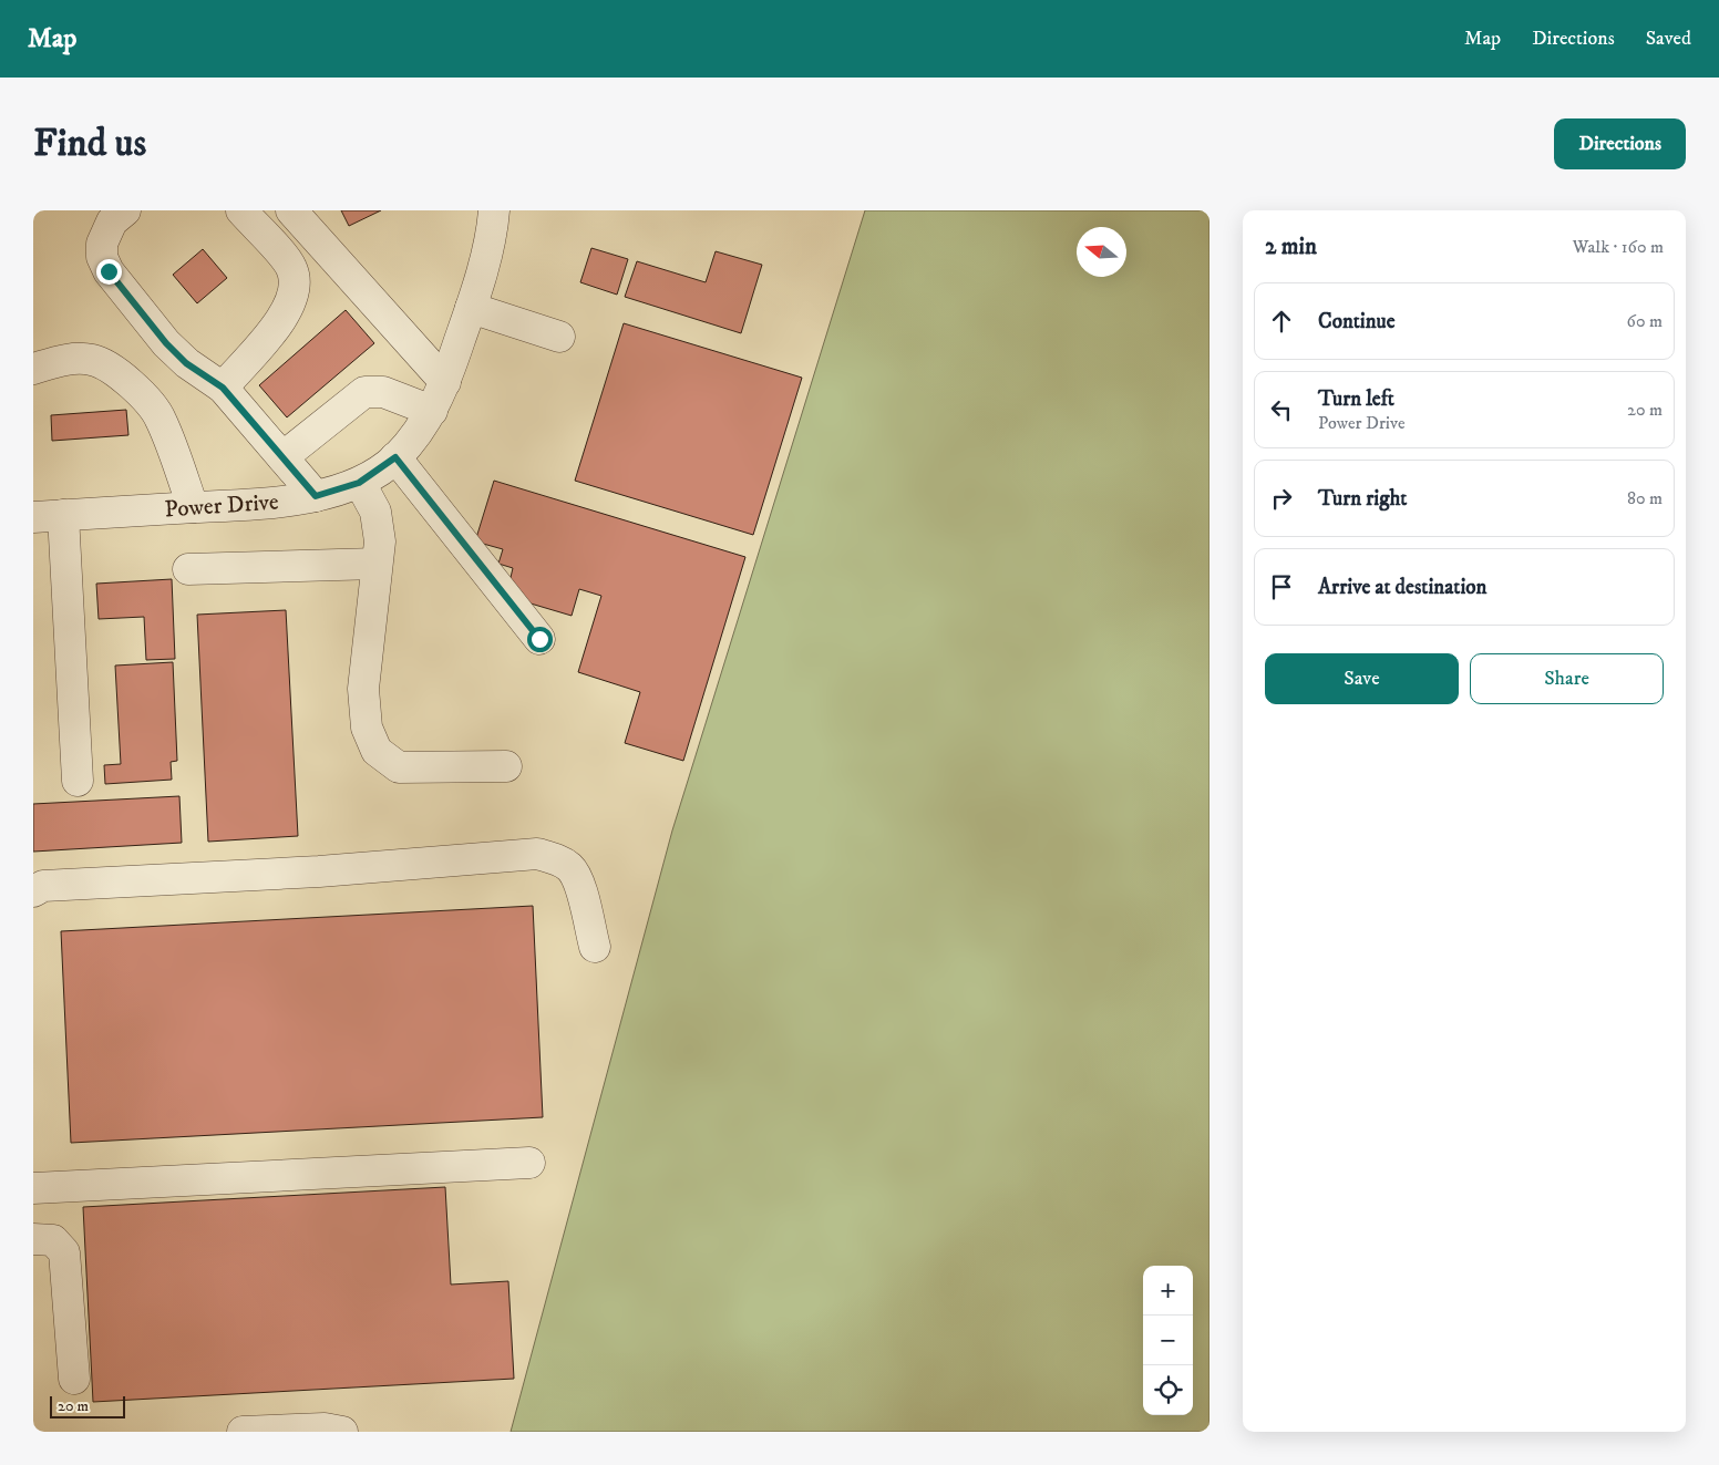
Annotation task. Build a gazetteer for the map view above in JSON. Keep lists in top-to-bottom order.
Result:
{
  "streets": {
    "street": ["Power Drive"]
  },
  "scale_bar": "20 m",
  "north": "left",
  "page": {
    "header": "Map",
    "nav": ["Map", "Directions", "Saved"],
    "buttons": [
      "Directions",
      ["Save", "Share"]
    ],
    "title": "Find us",
    "heading": ["2 min", "Walk · 160 m"],
    "list": [
      ["Continue", "60 m"],
      ["Turn left", "Power Drive", "20 m"],
      ["Turn right", "80 m"],
      "Arrive at destination"
    ],
    "map_buttons": ["+", "−"],
    "scale": "20 m"
  }
}
